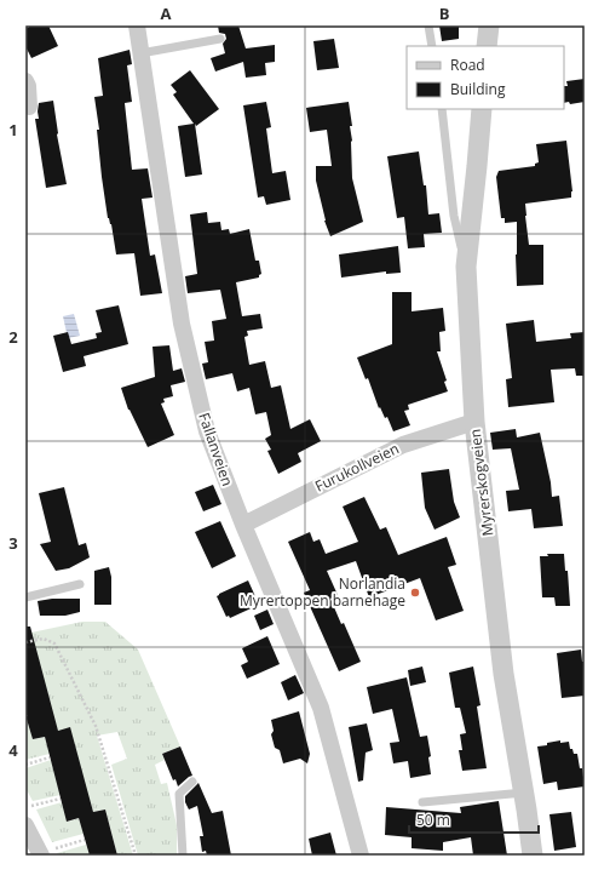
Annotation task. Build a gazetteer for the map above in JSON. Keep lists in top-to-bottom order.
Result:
{
  "streets": {
    "street": ["Fallanveien", "Furukollveien", "Myrerskogveien"]
  },
  "crossings": [
    ["Fallanveien", "Furukollveien"],
    ["Furukollveien", "Myrerskogveien"]
  ],
  "places": ["Norlandia Myrertoppen barnehage"],
  "legend": ["Road", "Building"],
  "scale_bar": "50 m",
  "grid": {
    "columns": ["A", "B"],
    "rows": [
      "1",
      "2",
      "3",
      "4"
    ]
  }
}
